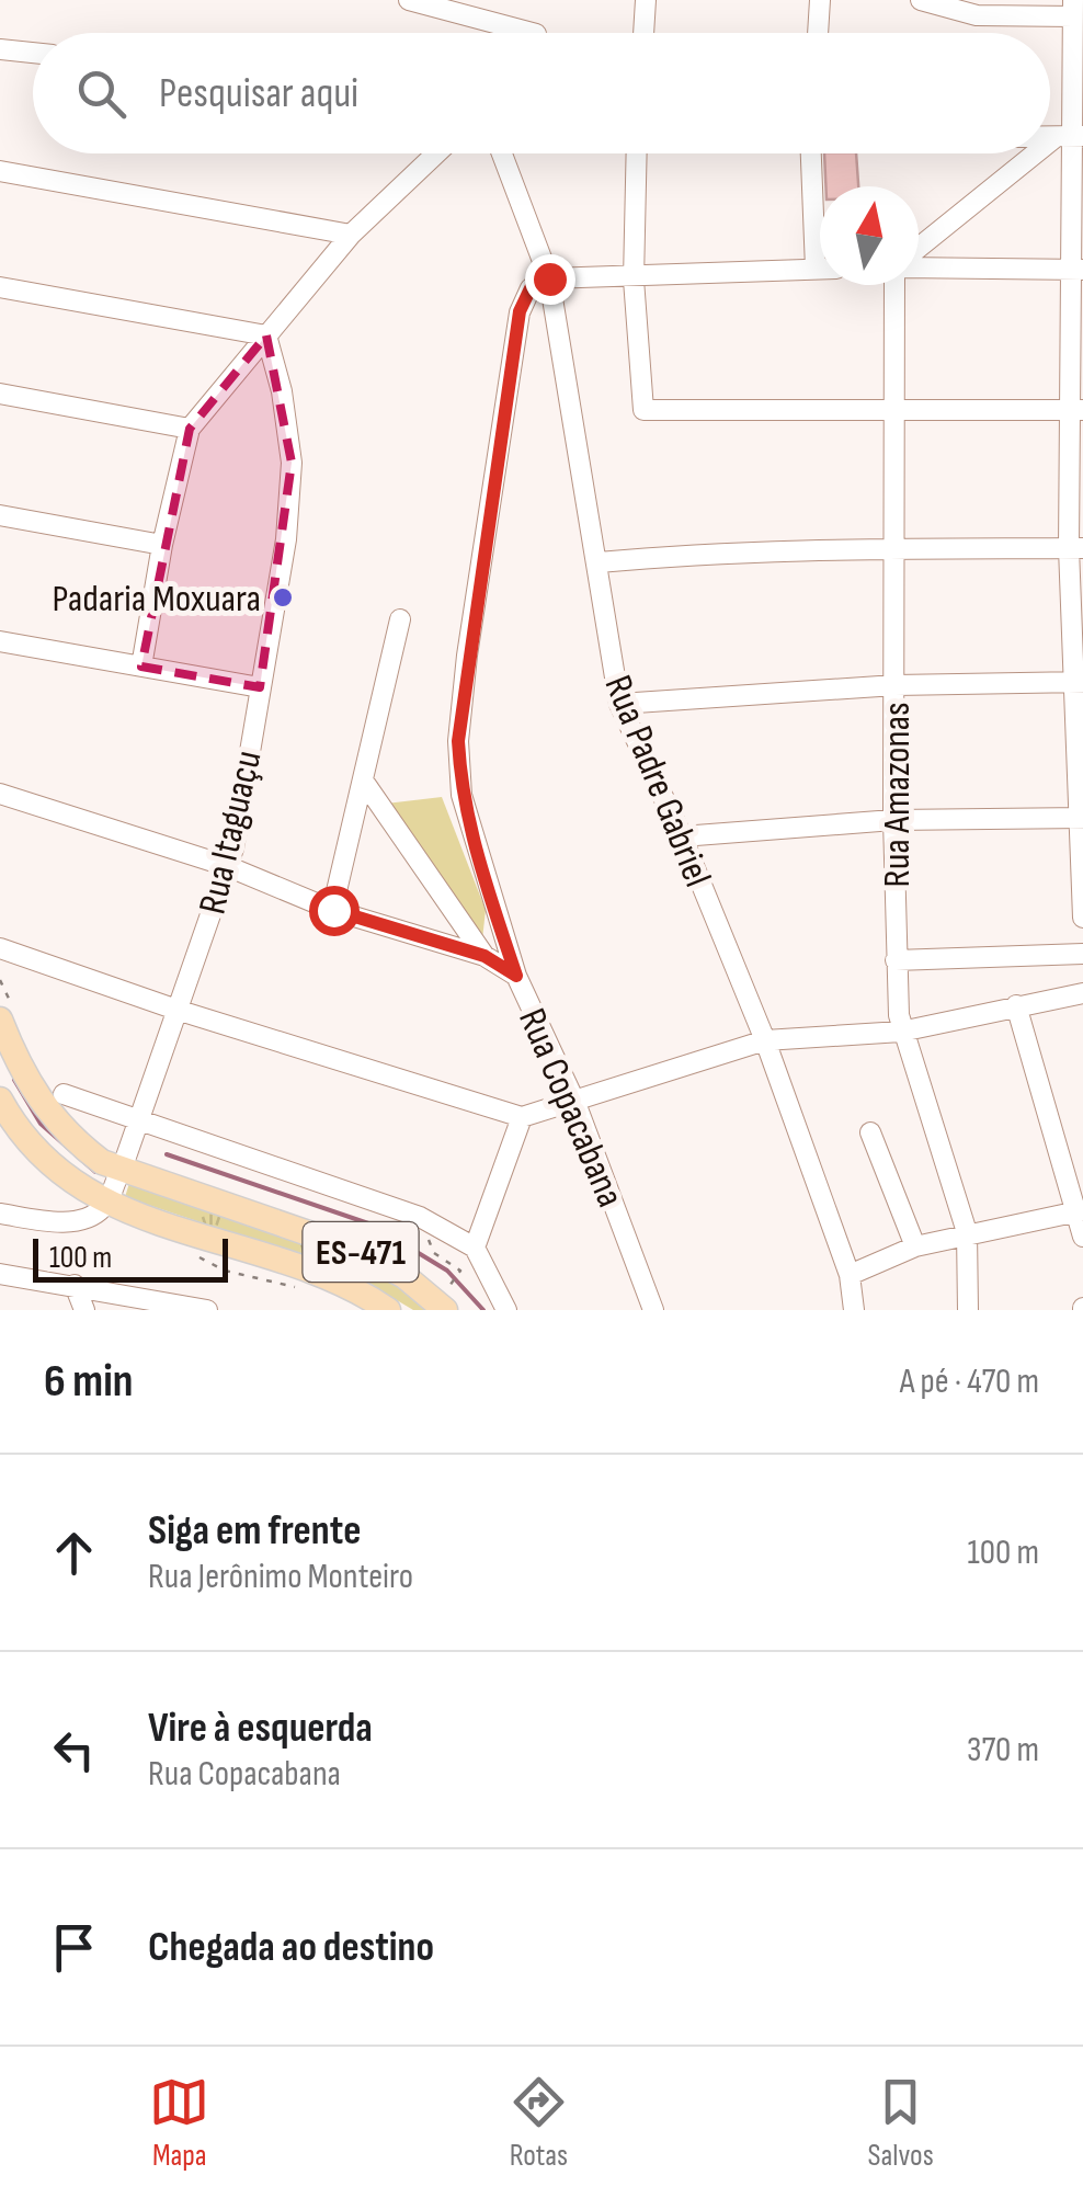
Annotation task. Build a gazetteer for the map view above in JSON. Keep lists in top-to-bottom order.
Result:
{
  "streets": {
    "main road": ["ES-471"],
    "street": [
      "Rua Padre Gabriel",
      "Rua Amazonas",
      "Rua Itaguaçu",
      "Rua Copacabana"
    ]
  },
  "crossings": [
    ["Rua Padre Gabriel", "Rua Copacabana"],
    ["Rua Itaguaçu", "ES-471"]
  ],
  "places": ["Padaria Moxuara"],
  "scale_bar": "100 m",
  "north": "top",
  "page": {
    "search": "Pesquisar aqui",
    "scale": "100 m",
    "heading": ["6 min", "A pé · 470 m"],
    "list": [
      ["Siga em frente", "Rua Jerônimo Monteiro", "100 m"],
      ["Vire à esquerda", "Rua Copacabana", "370 m"],
      "Chegada ao destino"
    ],
    "nav": ["Mapa", "Rotas", "Salvos"]
  }
}
